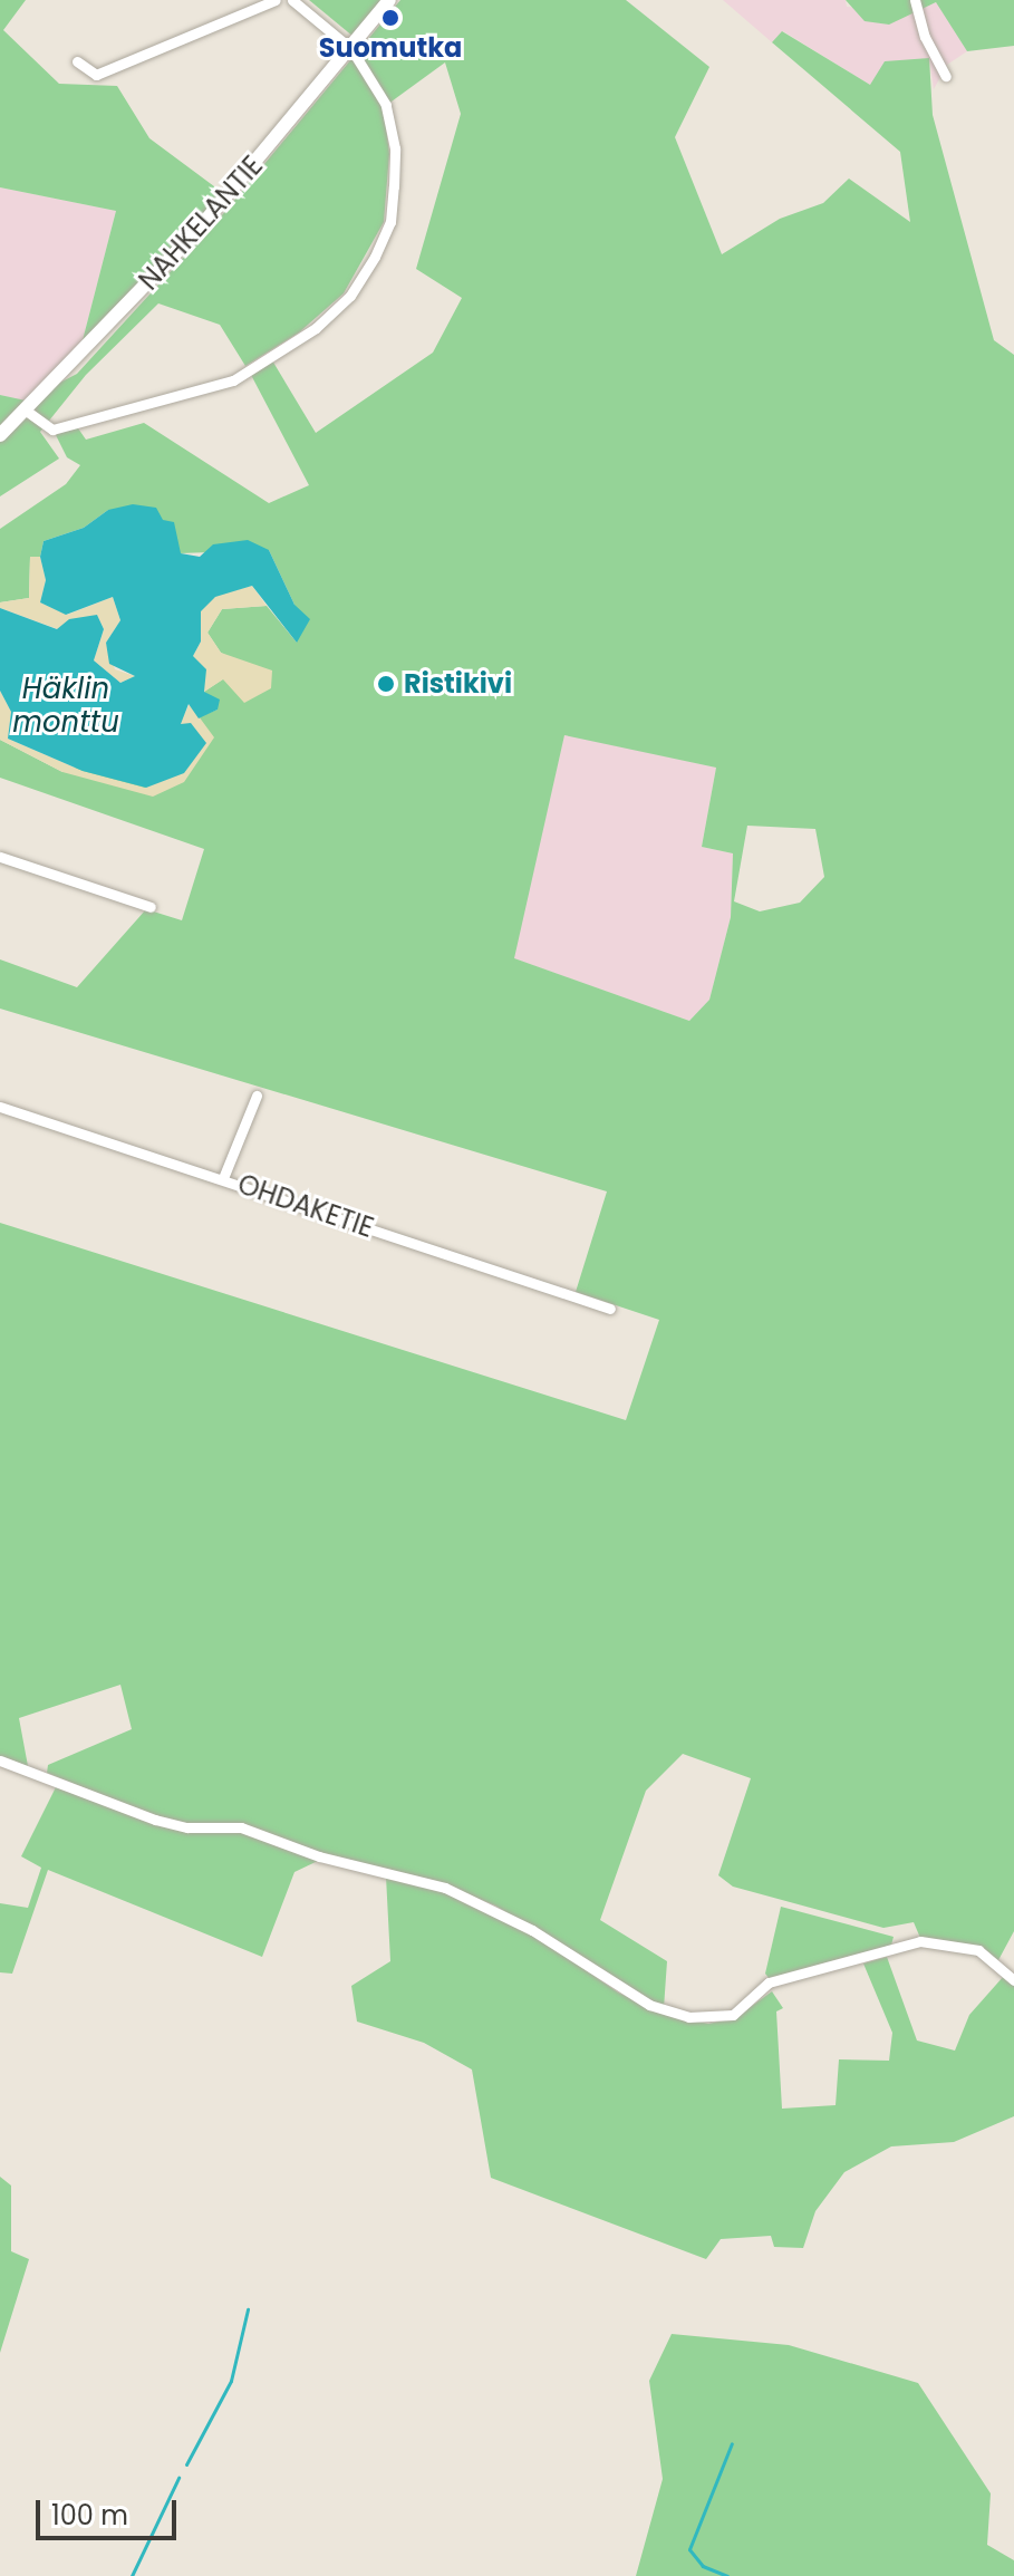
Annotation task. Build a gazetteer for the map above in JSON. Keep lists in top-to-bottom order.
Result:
{
  "streets": {
    "main road": ["NAHKELANTIE"],
    "street": ["OHDAKETIE"]
  },
  "water": ["Häklin monttu"],
  "places": ["Suomutka", "Ristikivi"],
  "scale_bar": "100 m"
}
